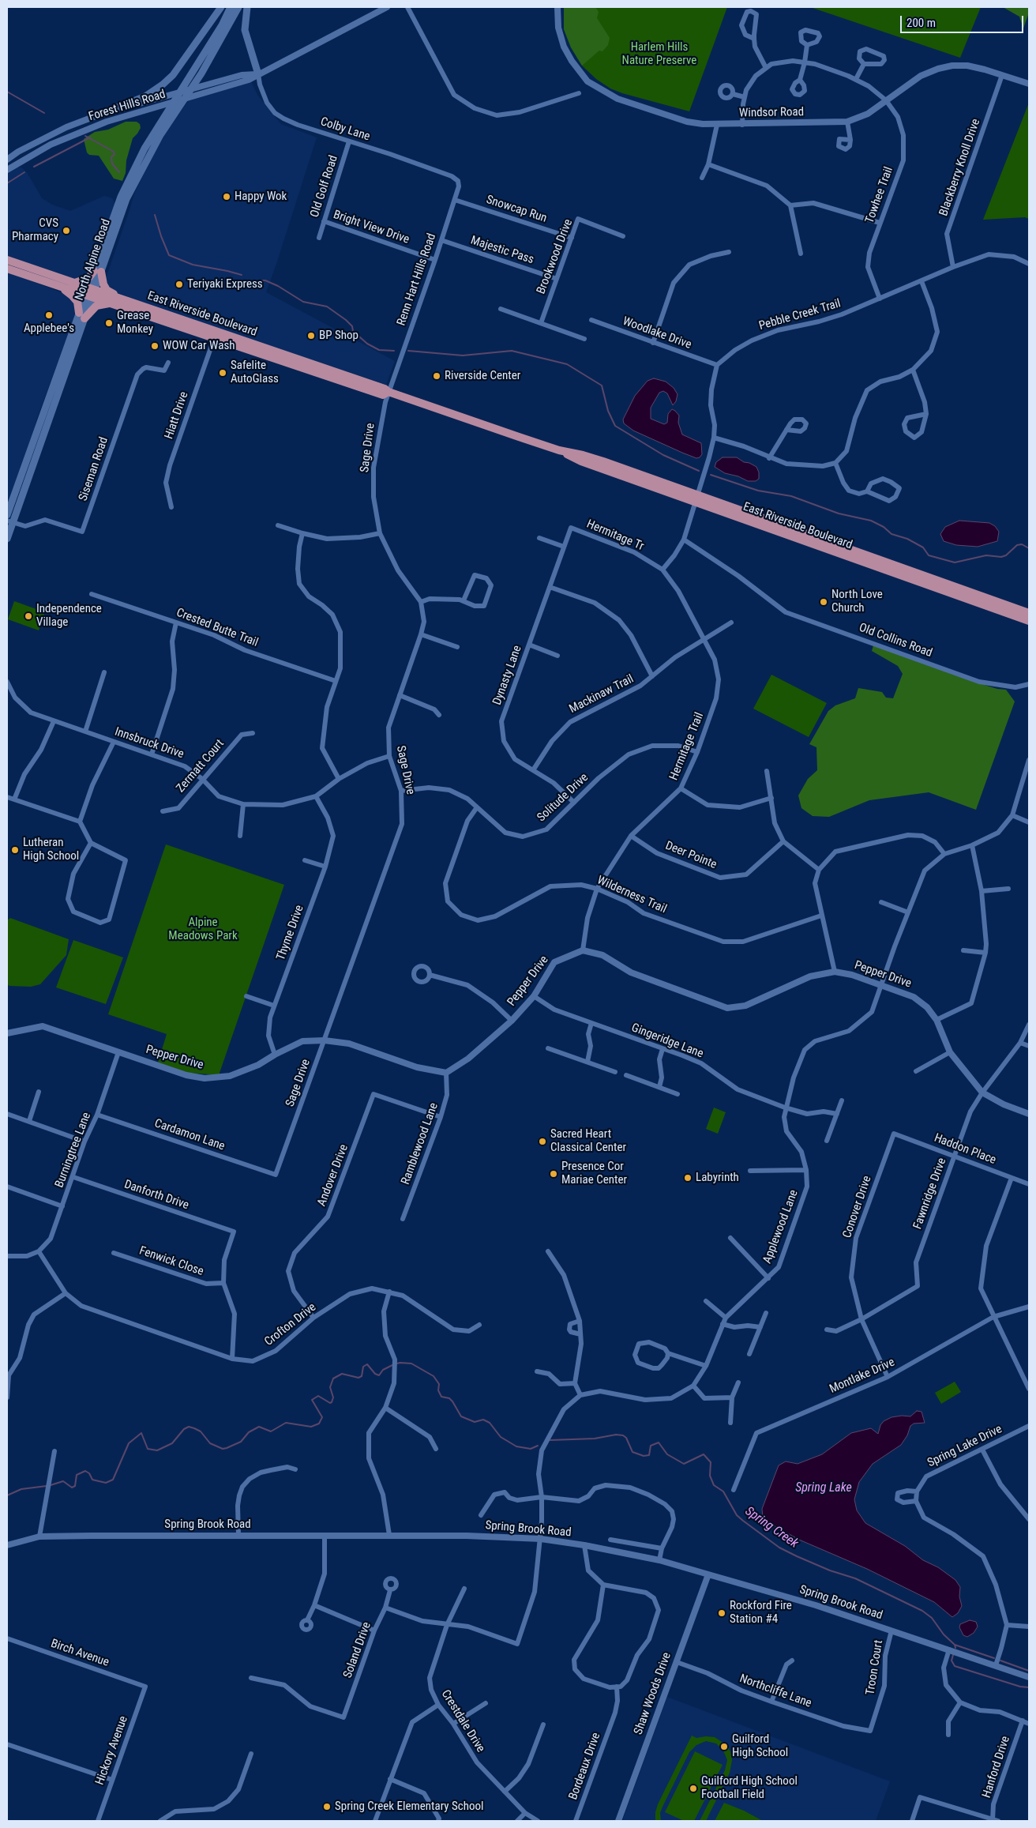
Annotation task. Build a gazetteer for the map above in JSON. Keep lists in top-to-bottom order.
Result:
{
  "streets": {
    "main road": ["North Alpine Road", "East Riverside Boulevard"],
    "street": [
      "Forest Hills Road",
      "Windsor Road",
      "Colby Lane",
      "Blackberry Knoll Drive",
      "Old Golf Road",
      "Towhee Trail",
      "Snowcap Run",
      "Bright View Drive",
      "Majestic Pass",
      "Brookwood Drive",
      "Renn Hart Hills Road",
      "Pebble Creek Trail",
      "Woodlake Drive",
      "Hiatt Drive",
      "Sage Drive",
      "Siseman Road",
      "Hermitage Tr",
      "Crested Butte Trail",
      "Old Collins Road",
      "Dynasty Lane",
      "Mackinaw Trail",
      "Innsbruck Drive",
      "Hermitage Trail",
      "Zermatt Court",
      "Solitude Drive",
      "Deer Pointe",
      "Wilderness Trail",
      "Thyme Drive",
      "Pepper Drive",
      "Gingeridge Lane",
      "Cardamon Lane",
      "Ramblewood Lane",
      "Haddon Place",
      "Burningtree Lane",
      "Andover Drive",
      "Fawnridge Drive",
      "Danforth Drive",
      "Conover Drive",
      "Applewood Lane",
      "Fenwick Close",
      "Crofton Drive",
      "Montlake Drive",
      "Spring Lake Drive",
      "Spring Brook Road",
      "Soland Drive",
      "Birch Avenue",
      "Troon Court",
      "Northcliffe Lane",
      "Shaw Woods Drive",
      "Crestdale Drive",
      "Hickory Avenue",
      "Bordeaux Drive",
      "Hanford Drive"
    ]
  },
  "crossings": [
    ["Forest Hills Road", "Colby Lane"],
    ["Windsor Road", "Blackberry Knoll Drive"],
    ["Windsor Road", "Towhee Trail"],
    ["Colby Lane", "Old Golf Road"],
    ["Colby Lane", "Renn Hart Hills Road"],
    ["Blackberry Knoll Drive", "Pebble Creek Trail"],
    ["Old Golf Road", "Bright View Drive"],
    ["Towhee Trail", "Pebble Creek Trail"],
    ["Snowcap Run", "Brookwood Drive"],
    ["Snowcap Run", "Renn Hart Hills Road"],
    ["Bright View Drive", "Renn Hart Hills Road"],
    ["Majestic Pass", "Brookwood Drive"],
    ["Majestic Pass", "Renn Hart Hills Road"],
    ["North Alpine Road", "East Riverside Boulevard"],
    ["North Alpine Road", "Siseman Road"],
    ["Renn Hart Hills Road", "East Riverside Boulevard"],
    ["Renn Hart Hills Road", "Sage Drive"],
    ["East Riverside Boulevard", "Hiatt Drive"],
    ["East Riverside Boulevard", "Sage Drive"],
    ["Pebble Creek Trail", "Woodlake Drive"],
    ["Sage Drive", "Innsbruck Drive"],
    ["Sage Drive", "Solitude Drive"],
    ["Sage Drive", "Pepper Drive"],
    ["Sage Drive", "Cardamon Lane"],
    ["Hermitage Tr", "Dynasty Lane"],
    ["Hermitage Tr", "Mackinaw Trail"],
    ["Hermitage Tr", "Hermitage Trail"],
    ["Dynasty Lane", "Mackinaw Trail"],
    ["Dynasty Lane", "Solitude Drive"],
    ["Mackinaw Trail", "Hermitage Trail"],
    ["Innsbruck Drive", "Zermatt Court"],
    ["Innsbruck Drive", "Thyme Drive"],
    ["Hermitage Trail", "Solitude Drive"],
    ["Hermitage Trail", "Deer Pointe"],
    ["Hermitage Trail", "Wilderness Trail"],
    ["Hermitage Trail", "Pepper Drive"],
    ["Solitude Drive", "Wilderness Trail"],
    ["Thyme Drive", "Pepper Drive"],
    ["Pepper Drive", "Gingeridge Lane"],
    ["Pepper Drive", "Ramblewood Lane"],
    ["Pepper Drive", "Burningtree Lane"],
    ["Pepper Drive", "Fawnridge Drive"],
    ["Pepper Drive", "Applewood Lane"],
    ["Gingeridge Lane", "Applewood Lane"],
    ["Cardamon Lane", "Burningtree Lane"],
    ["Ramblewood Lane", "Andover Drive"],
    ["Haddon Place", "Fawnridge Drive"],
    ["Haddon Place", "Conover Drive"],
    ["Burningtree Lane", "Danforth Drive"],
    ["Burningtree Lane", "Crofton Drive"],
    ["Andover Drive", "Crofton Drive"],
    ["Fawnridge Drive", "Conover Drive"],
    ["Danforth Drive", "Fenwick Close"],
    ["Conover Drive", "Montlake Drive"],
    ["Applewood Lane", "Spring Brook Road"],
    ["Applewood Lane", "Crestdale Drive"],
    ["Spring Brook Road", "Troon Court"],
    ["Spring Brook Road", "Shaw Woods Drive"],
    ["Birch Avenue", "Hickory Avenue"],
    ["Troon Court", "Northcliffe Lane"],
    ["Northcliffe Lane", "Shaw Woods Drive"]
  ],
  "water": ["Spring Lake", "Spring Creek"],
  "parks": ["Harlem Hills Nature Preserve", "Alpine Meadows Park"],
  "places": [
    "Happy Wok",
    "CVS Pharmacy",
    "Teriyaki Express",
    "Applebee's",
    "Grease Monkey",
    "BP Shop",
    "WOW Car Wash",
    "Safelite AutoGlass",
    "Riverside Center",
    "North Love Church",
    "Independence Village",
    "Lutheran High School",
    "Sacred Heart Classical Center",
    "Presence Cor Mariae Center",
    "Labyrinth",
    "Rockford Fire Station #4",
    "Guilford High School",
    "Guilford High School Football Field",
    "Spring Creek Elementary School"
  ],
  "scale_bar": "200 m"
}
